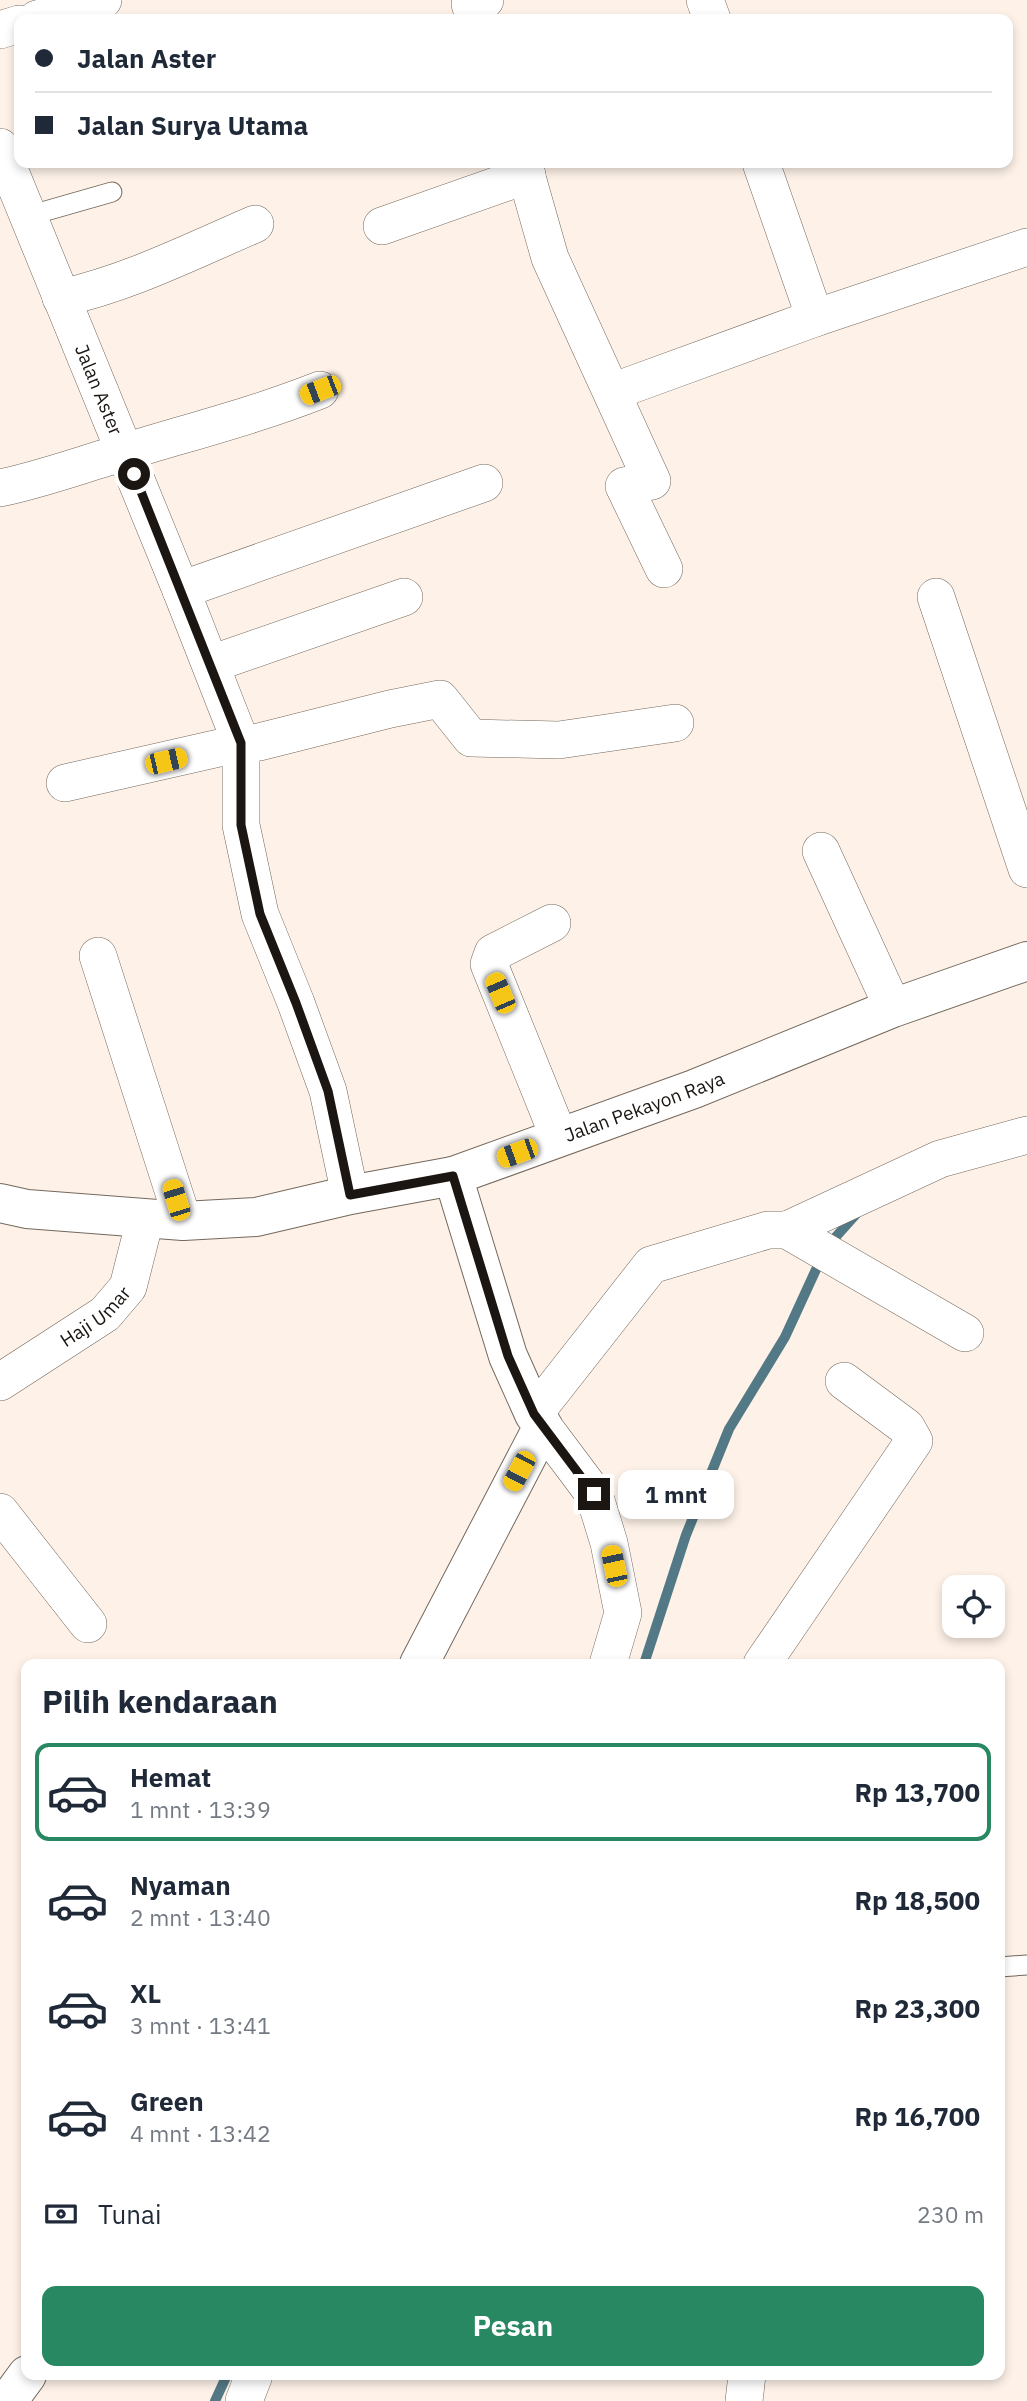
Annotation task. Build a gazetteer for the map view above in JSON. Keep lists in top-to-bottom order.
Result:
{
  "streets": {
    "main road": ["Jalan Pekayon Raya"],
    "street": ["Jalan Aster", "Haji Umar"]
  },
  "crossings": [
    ["Jalan Aster", "Jalan Pekayon Raya"],
    ["Jalan Pekayon Raya", "Haji Umar"]
  ],
  "page": {
    "banner": ["Jalan Aster", "Jalan Surya Utama"],
    "bubble": "1 mnt",
    "heading": "Pilih kendaraan",
    "list": [
      {
        "name": "Hemat",
        "note": "1 mnt · 13:39",
        "value": "Rp 13,700"
      },
      {
        "name": "Nyaman",
        "note": "2 mnt · 13:40",
        "value": "Rp 18,500"
      },
      {
        "name": "XL",
        "note": "3 mnt · 13:41",
        "value": "Rp 23,300"
      },
      {
        "name": "Green",
        "note": "4 mnt · 13:42",
        "value": "Rp 16,700"
      }
    ],
    "pay": ["Tunai", "230 m"],
    "buttons": "Pesan"
  }
}
